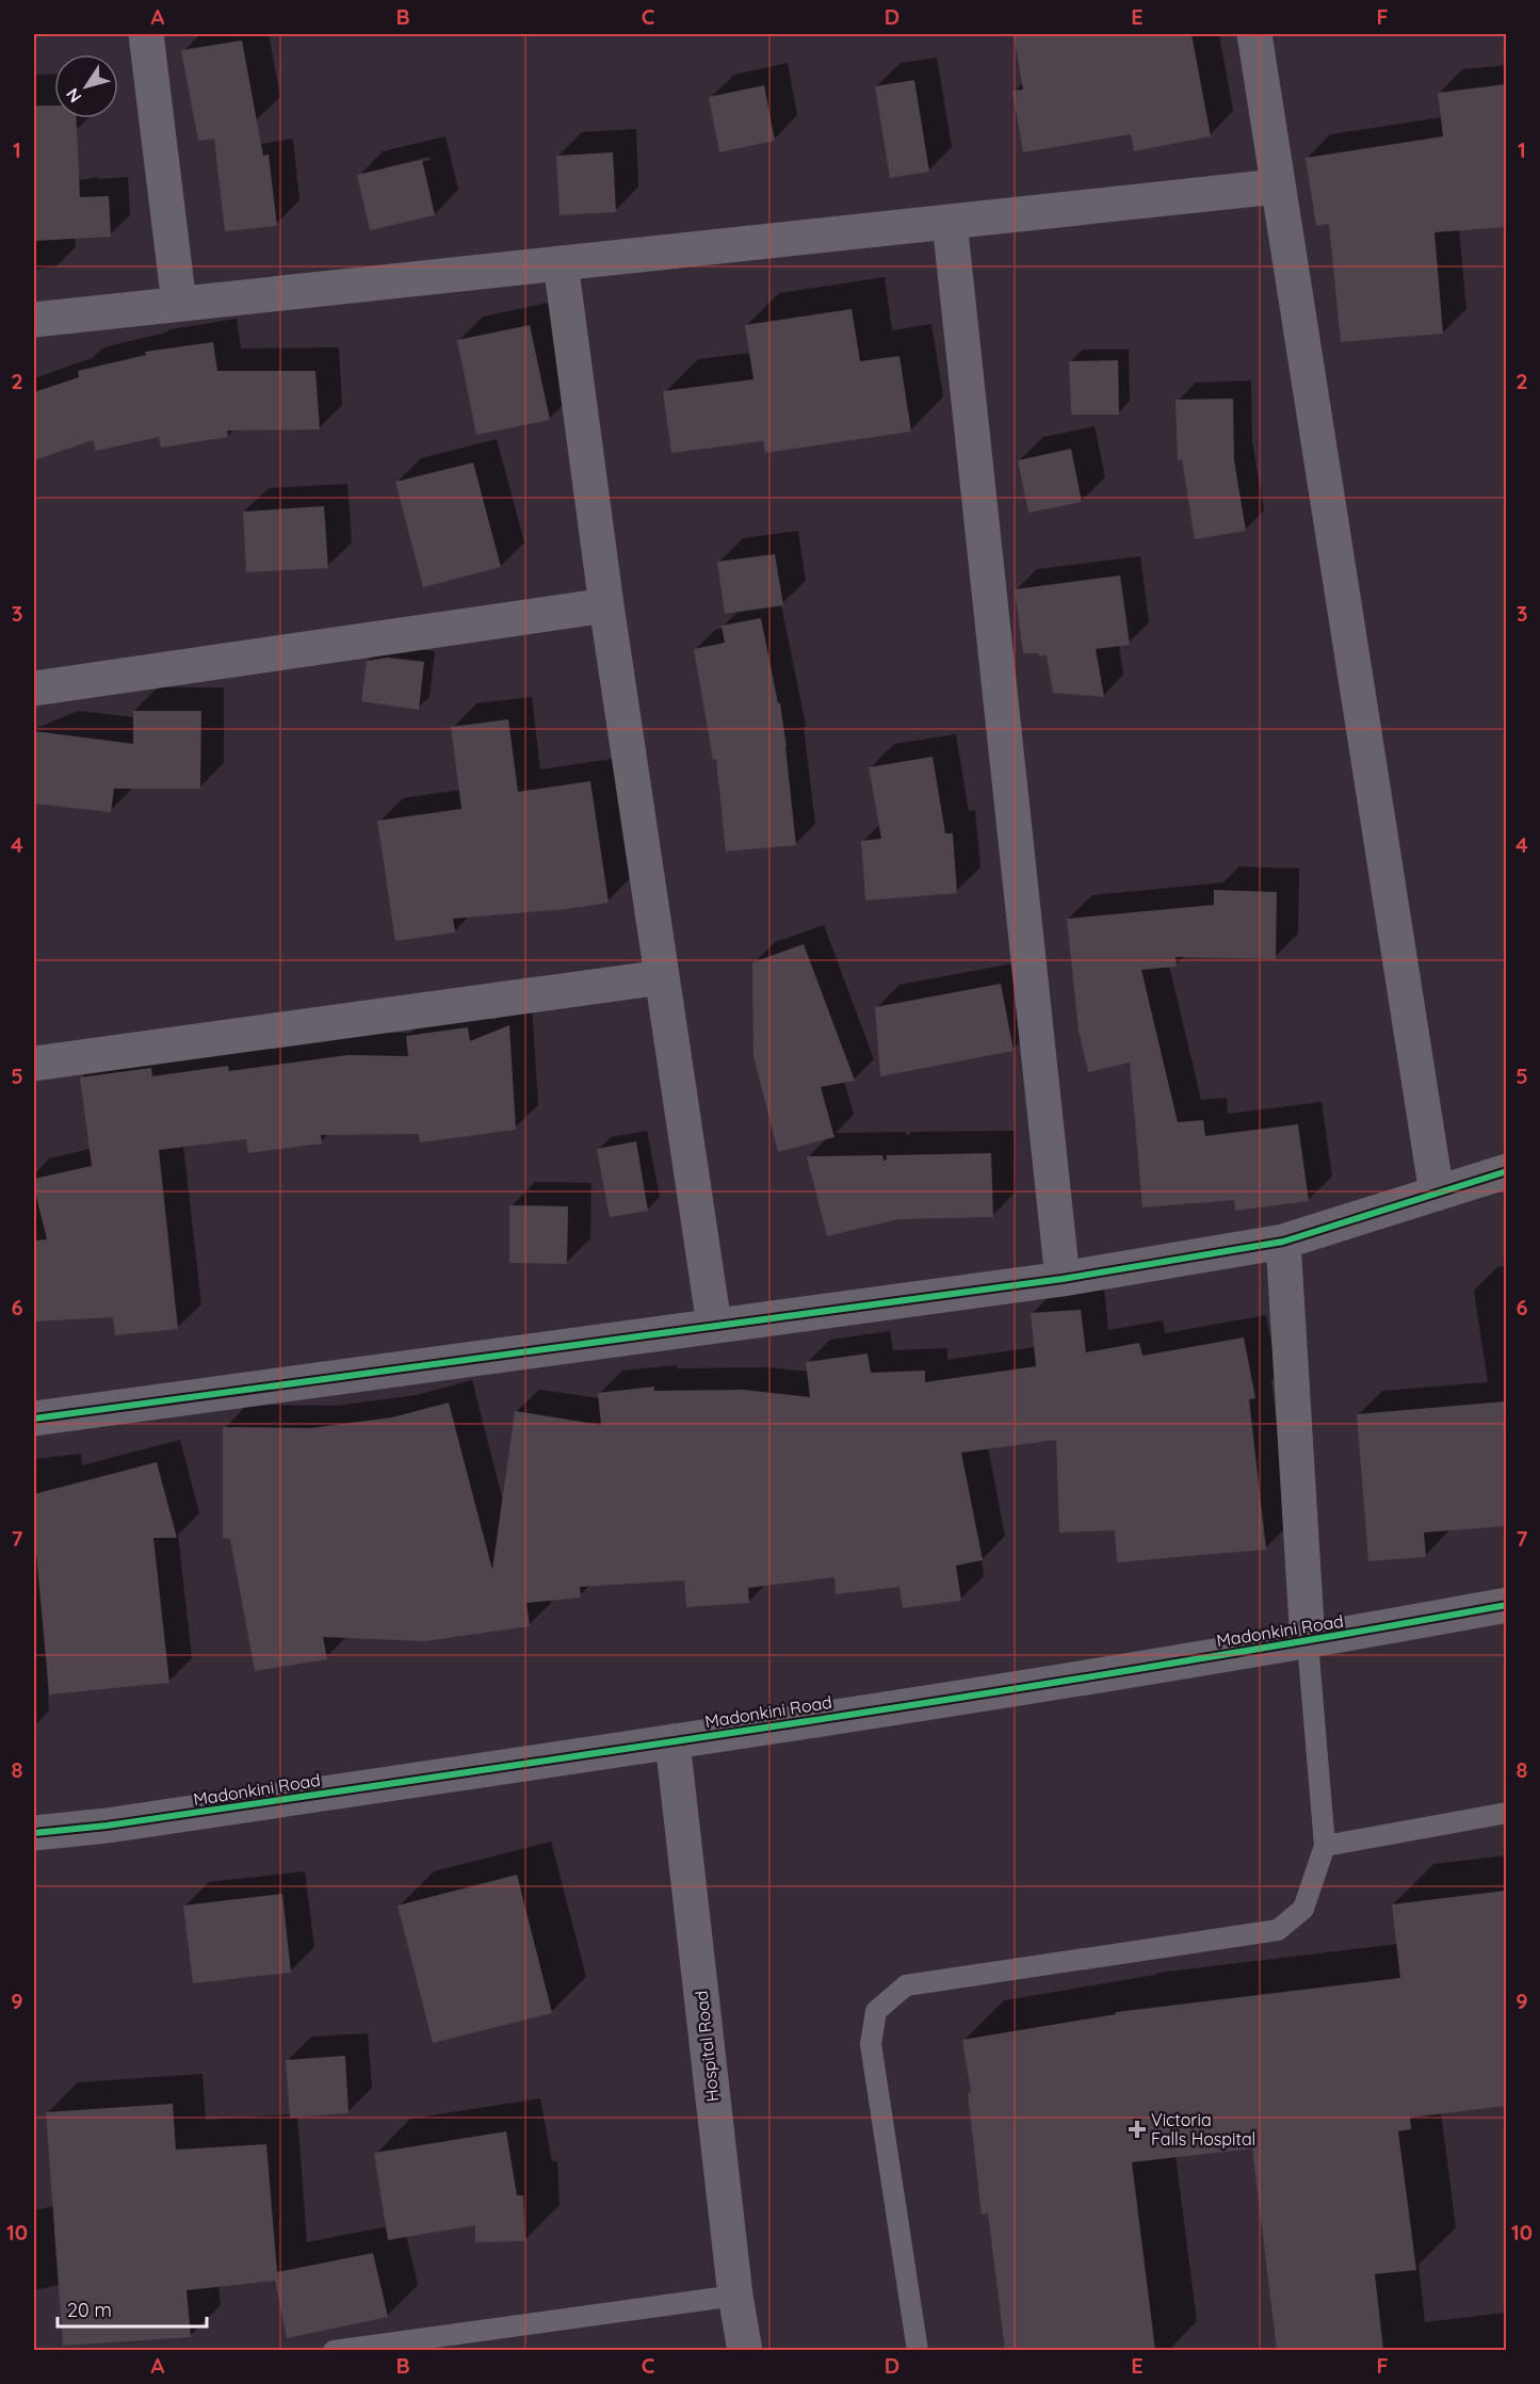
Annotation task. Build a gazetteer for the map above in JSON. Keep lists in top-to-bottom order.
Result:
{
  "streets": {
    "street": ["Madonkini Road", "Hospital Road"]
  },
  "crossings": [
    ["Madonkini Road", "Hospital Road"]
  ],
  "places": {
    "health": ["Victoria Falls Hospital"]
  },
  "scale_bar": "20 m",
  "north": "bottom left",
  "grid": {
    "columns": [
      "A",
      "B",
      "C",
      "D",
      "E",
      "F"
    ],
    "rows": [
      "1",
      "2",
      "3",
      "4",
      "5",
      "6",
      "7",
      "8",
      "9",
      "10"
    ]
  }
}
